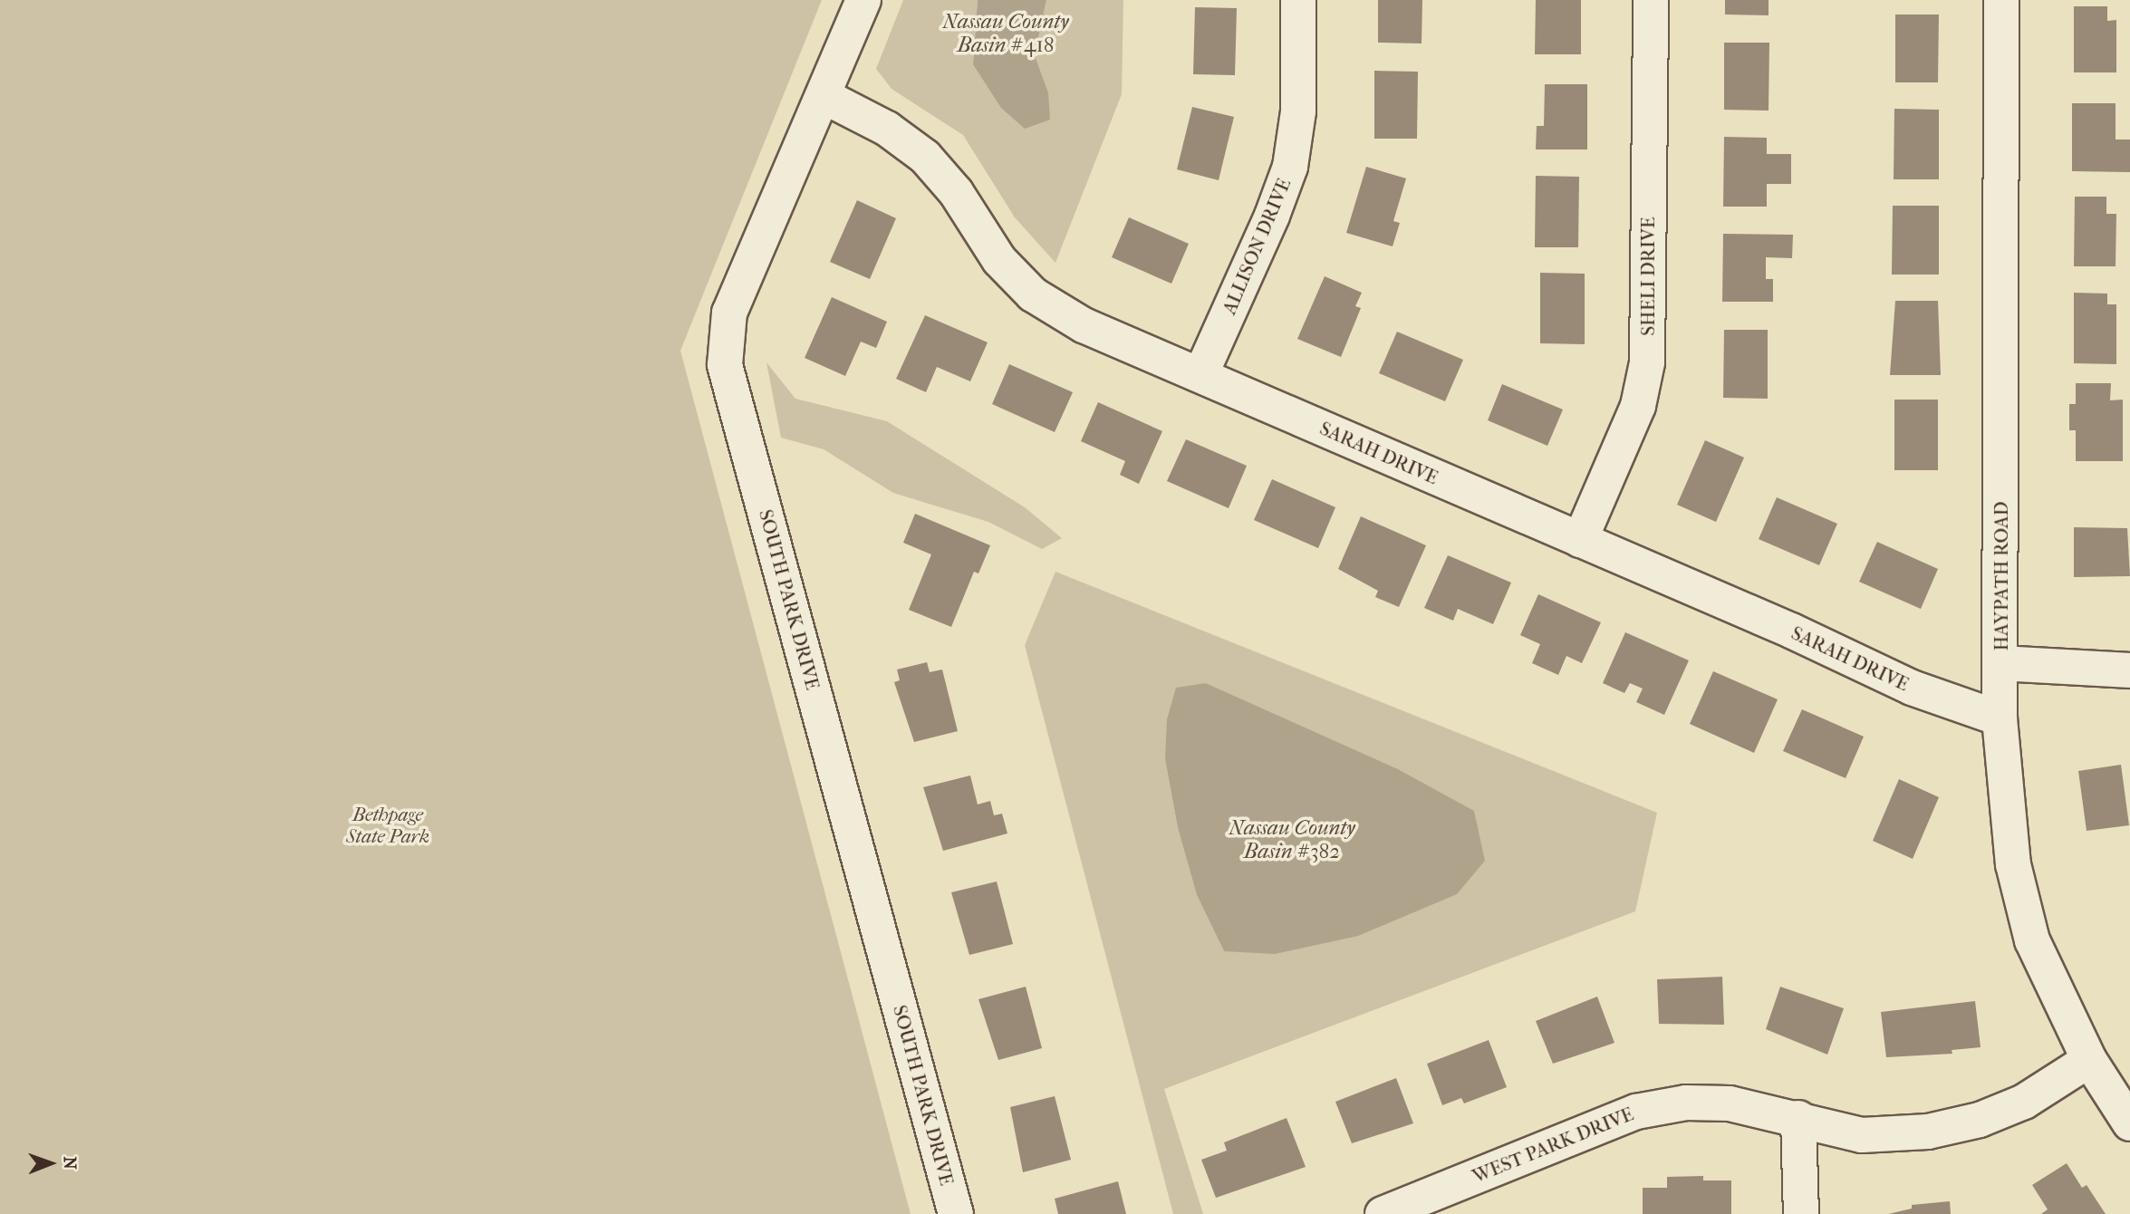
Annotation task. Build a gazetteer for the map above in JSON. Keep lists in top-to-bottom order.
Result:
{
  "streets": {
    "street": [
      "ALLISON DRIVE",
      "SHELI DRIVE",
      "SARAH DRIVE",
      "HAYPATH ROAD",
      "SOUTH PARK DRIVE",
      "WEST PARK DRIVE"
    ]
  },
  "crossings": [
    ["ALLISON DRIVE", "SARAH DRIVE"],
    ["SHELI DRIVE", "SARAH DRIVE"],
    ["SARAH DRIVE", "HAYPATH ROAD"],
    ["SARAH DRIVE", "SOUTH PARK DRIVE"],
    ["HAYPATH ROAD", "WEST PARK DRIVE"]
  ],
  "water": ["Nassau County Basin #418", "Nassau County Basin #382"],
  "parks": ["Bethpage State Park"],
  "north": "right"
}
